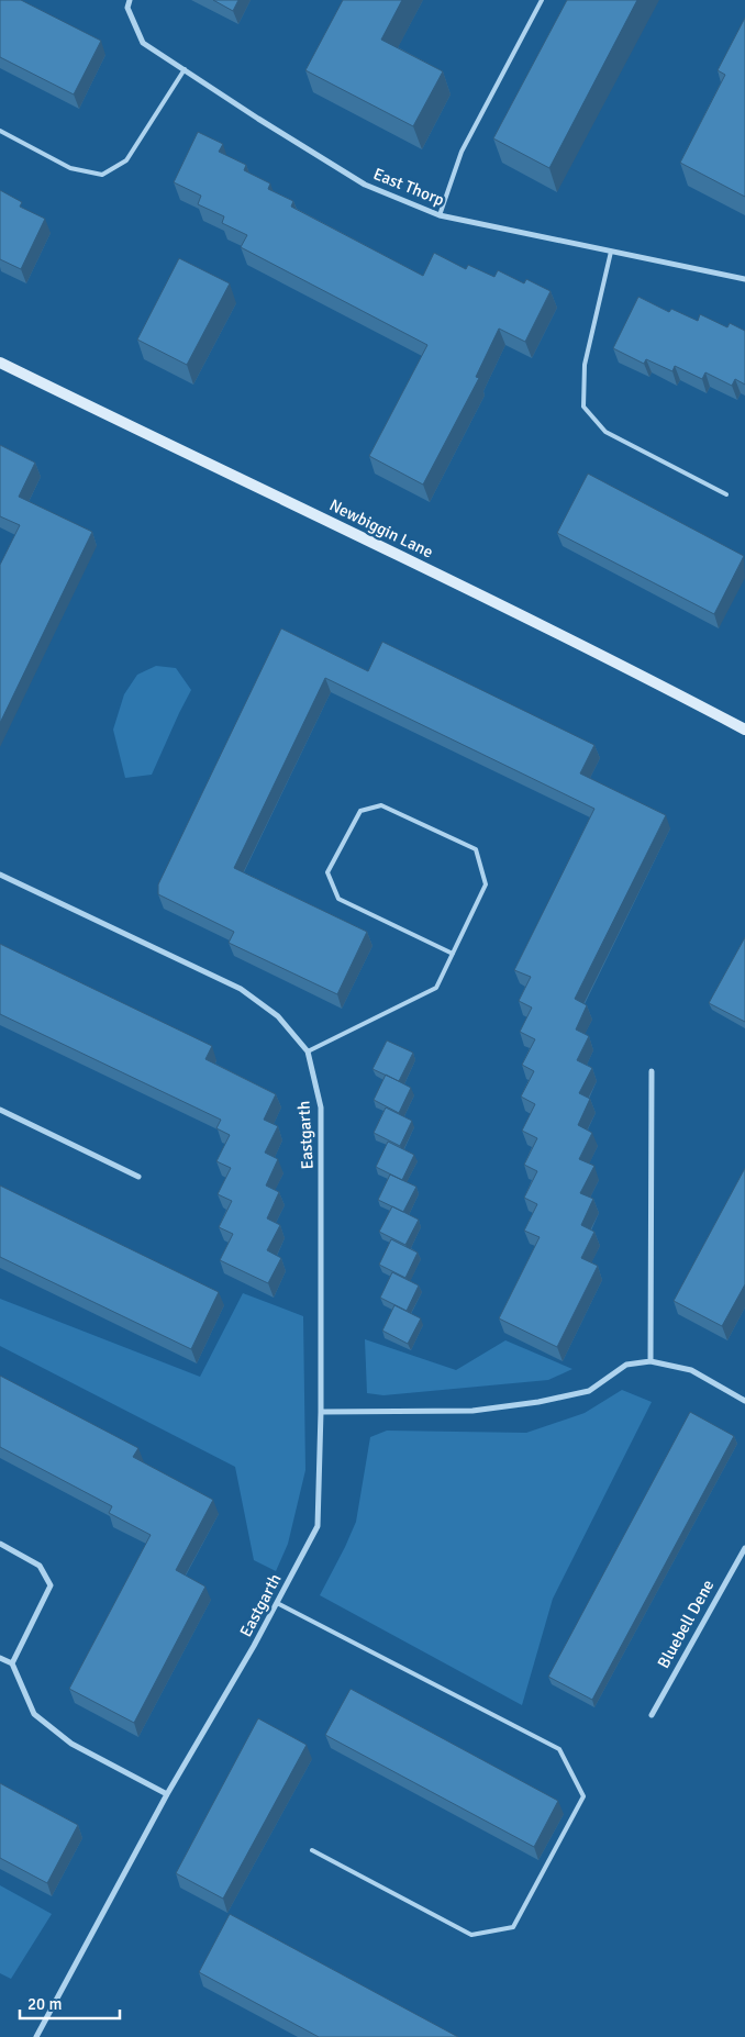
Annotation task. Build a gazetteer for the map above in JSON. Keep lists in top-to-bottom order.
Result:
{
  "streets": {
    "street": [
      "East Thorp",
      "Newbiggin Lane",
      "Eastgarth",
      "Bluebell Dene"
    ]
  },
  "scale_bar": "20 m"
}
